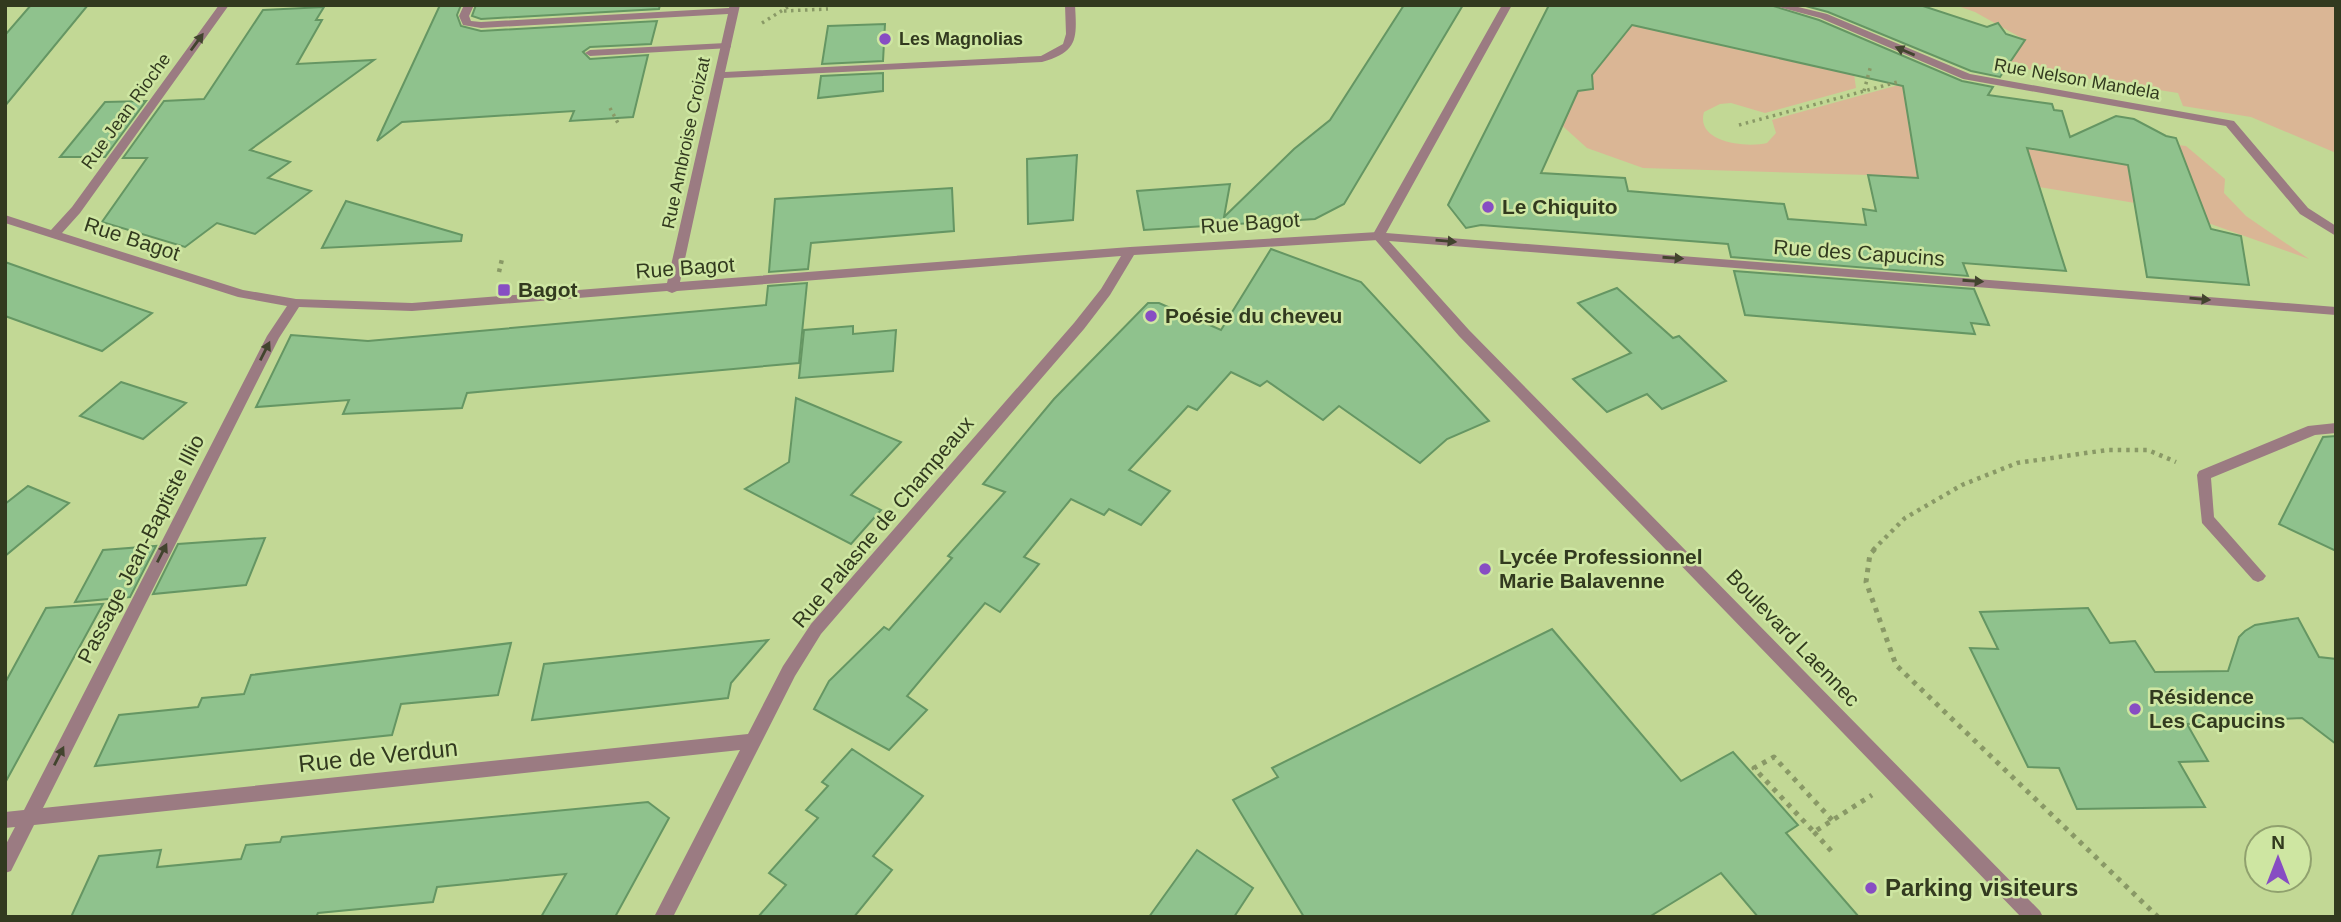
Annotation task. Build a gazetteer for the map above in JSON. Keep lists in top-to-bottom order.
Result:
{
  "streets": {
    "street": [
      "Rue Nelson Mandela",
      "Rue Jean Rioche",
      "Rue Ambroise Croizat",
      "Rue Bagot",
      "Rue des Capucins",
      "Rue Palasne de Champeaux",
      "Passage Jean-Baptiste Illio",
      "Boulevard Laennec",
      "Rue de Verdun"
    ]
  },
  "crossings": [
    ["Rue Jean Rioche", "Rue Bagot"],
    ["Rue Ambroise Croizat", "Rue Bagot"],
    ["Rue Bagot", "Rue des Capucins"],
    ["Rue Bagot", "Rue Palasne de Champeaux"],
    ["Rue Bagot", "Passage Jean-Baptiste Illio"],
    ["Rue Bagot", "Boulevard Laennec"],
    ["Rue des Capucins", "Boulevard Laennec"],
    ["Rue Palasne de Champeaux", "Rue de Verdun"],
    ["Passage Jean-Baptiste Illio", "Rue de Verdun"]
  ],
  "one_way": ["Rue Jean Rioche", "Rue des Capucins", "Passage Jean-Baptiste Illio"],
  "places": {
    "other": [
      "Les Magnolias",
      "Le Chiquito",
      "Poésie du cheveu",
      "Lycée Professionnel Marie Balavenne",
      "Résidence Les Capucins",
      "Parking visiteurs"
    ],
    "transit": ["Bagot"]
  },
  "north": "top"
}
